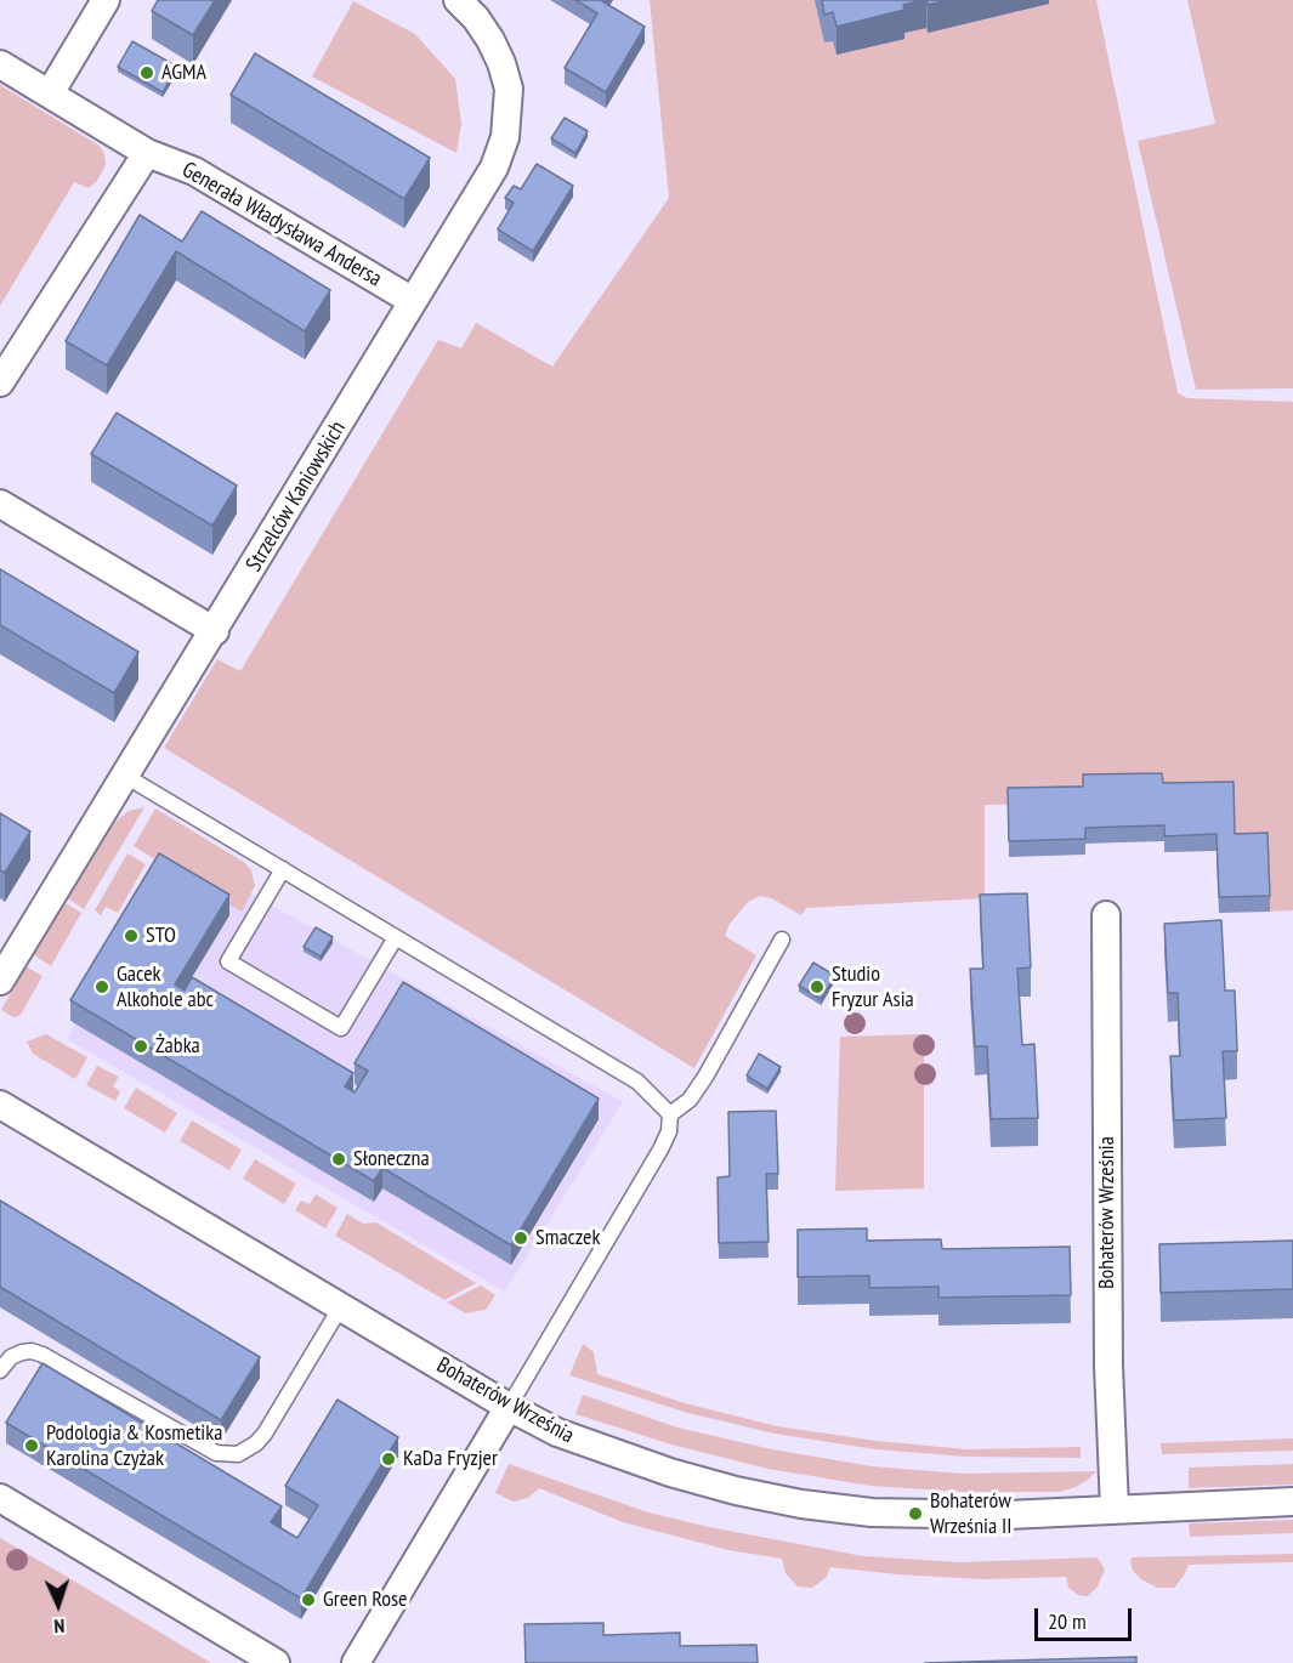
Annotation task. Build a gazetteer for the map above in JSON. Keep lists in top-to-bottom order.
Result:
{
  "streets": {
    "street": ["Generała Władysława Andersa", "Strzelców Kaniowskich", "Bohaterów Września"]
  },
  "crossings": [
    ["Generała Władysława Andersa", "Strzelców Kaniowskich"]
  ],
  "places": [
    "AGMA",
    "STO",
    "Gacek Alkohole abc",
    "Studio Fryzur Asia",
    "Żabka",
    "Słoneczna",
    "Smaczek",
    "Podologia & Kosmetika Karolina Czyżak",
    "KaDa Fryzjer",
    "Bohaterów Września II",
    "Green Rose"
  ],
  "scale_bar": "20 m",
  "north": "bottom"
}
